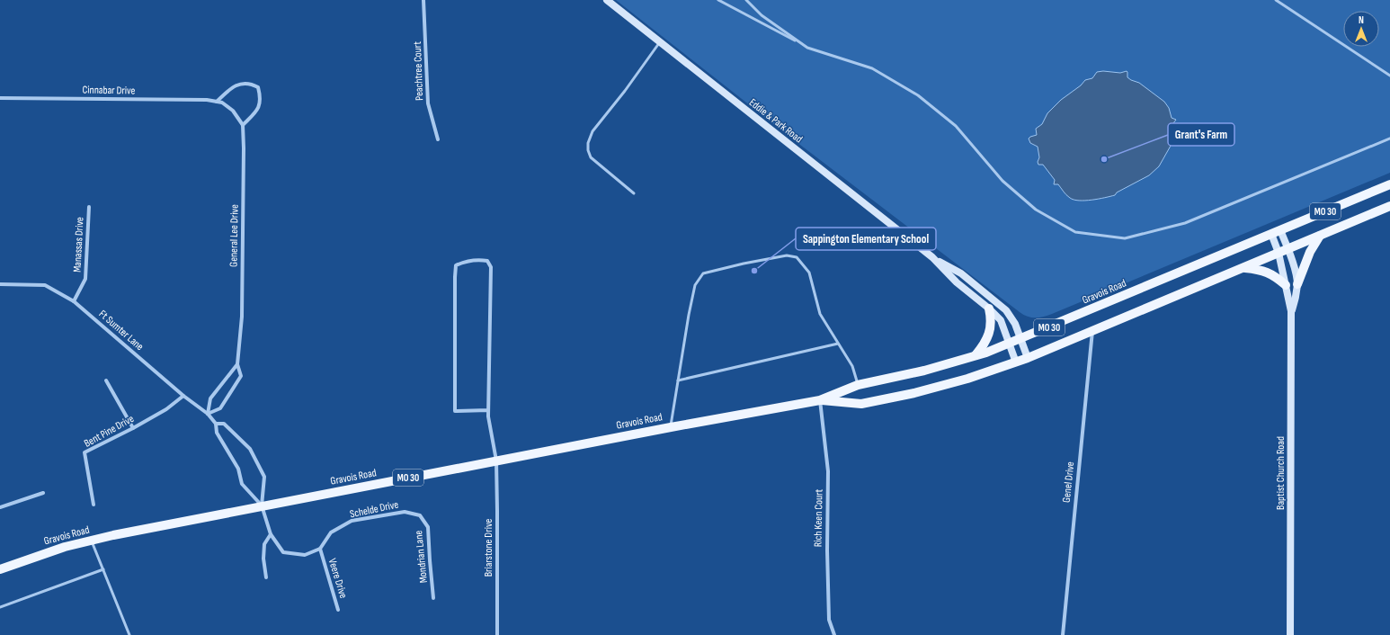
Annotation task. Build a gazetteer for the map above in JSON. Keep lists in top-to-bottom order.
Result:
{
  "streets": {
    "main road": ["MO 30", "Gravois Road"],
    "street": [
      "Peachtree Court",
      "Cinnabar Drive",
      "Eddie & Park Road",
      "General Lee Drive",
      "Manassas Drive",
      "Ft Sumter Lane",
      "Bent Pine Drive",
      "Baptist Church Road",
      "Genel Drive",
      "Schelde Drive",
      "Rich Keen Court",
      "Briarstone Drive",
      "Mondrian Lane",
      "Veere Drive"
    ]
  },
  "crossings": [
    ["Cinnabar Drive", "General Lee Drive"],
    ["Eddie & Park Road", "Gravois Road"],
    ["General Lee Drive", "Ft Sumter Lane"],
    ["Manassas Drive", "Ft Sumter Lane"],
    ["Gravois Road", "Ft Sumter Lane"],
    ["Gravois Road", "Baptist Church Road"],
    ["Gravois Road", "Genel Drive"],
    ["Gravois Road", "Rich Keen Court"],
    ["Gravois Road", "Briarstone Drive"],
    ["Gravois Road", "Veere Drive"],
    ["Ft Sumter Lane", "Bent Pine Drive"],
    ["Ft Sumter Lane", "Veere Drive"],
    ["Schelde Drive", "Mondrian Lane"],
    ["Schelde Drive", "Veere Drive"]
  ],
  "places": ["Grant's Farm", "Sappington Elementary School"],
  "north": "top"
}
